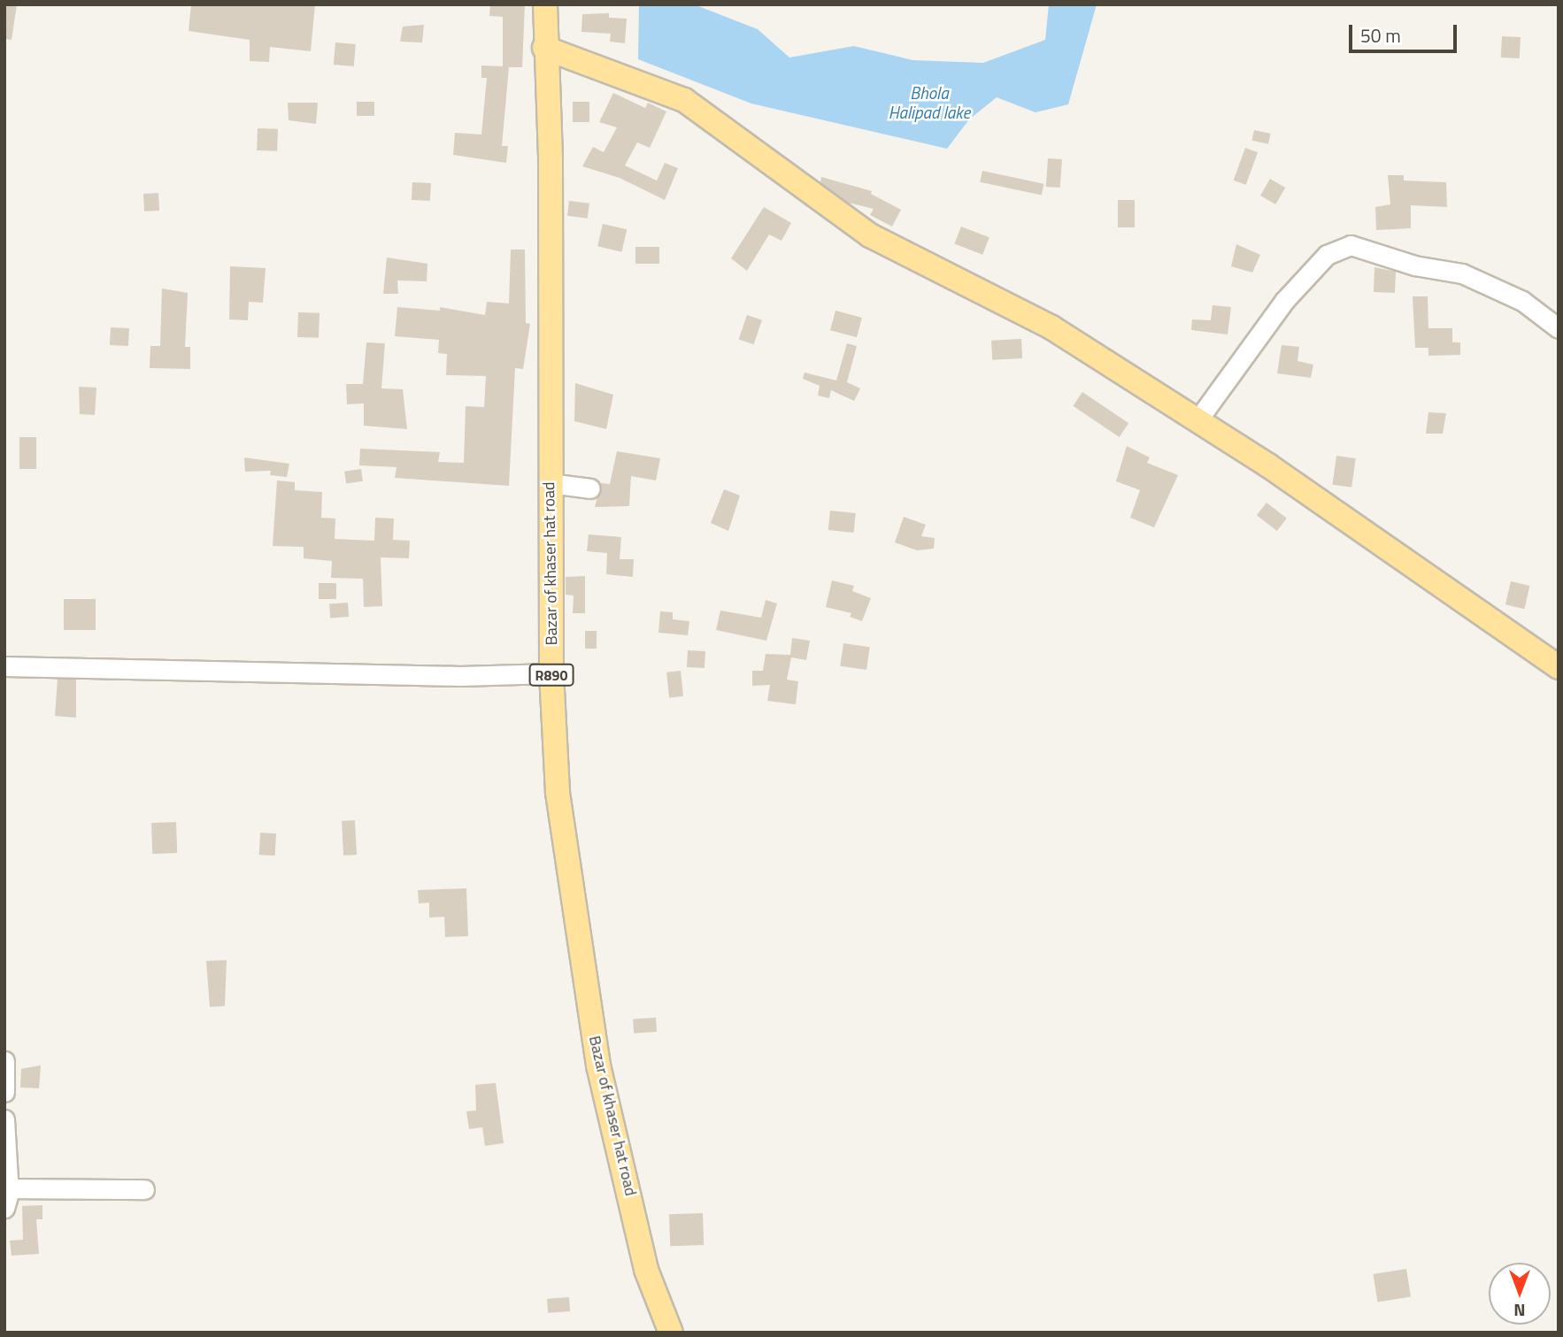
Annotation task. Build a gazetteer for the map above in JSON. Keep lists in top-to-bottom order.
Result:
{
  "streets": {
    "main road": ["Bazar of khaser hat road", "R890"]
  },
  "water": ["Bhola Halipad lake"],
  "scale_bar": "50 m",
  "north": "bottom"
}
